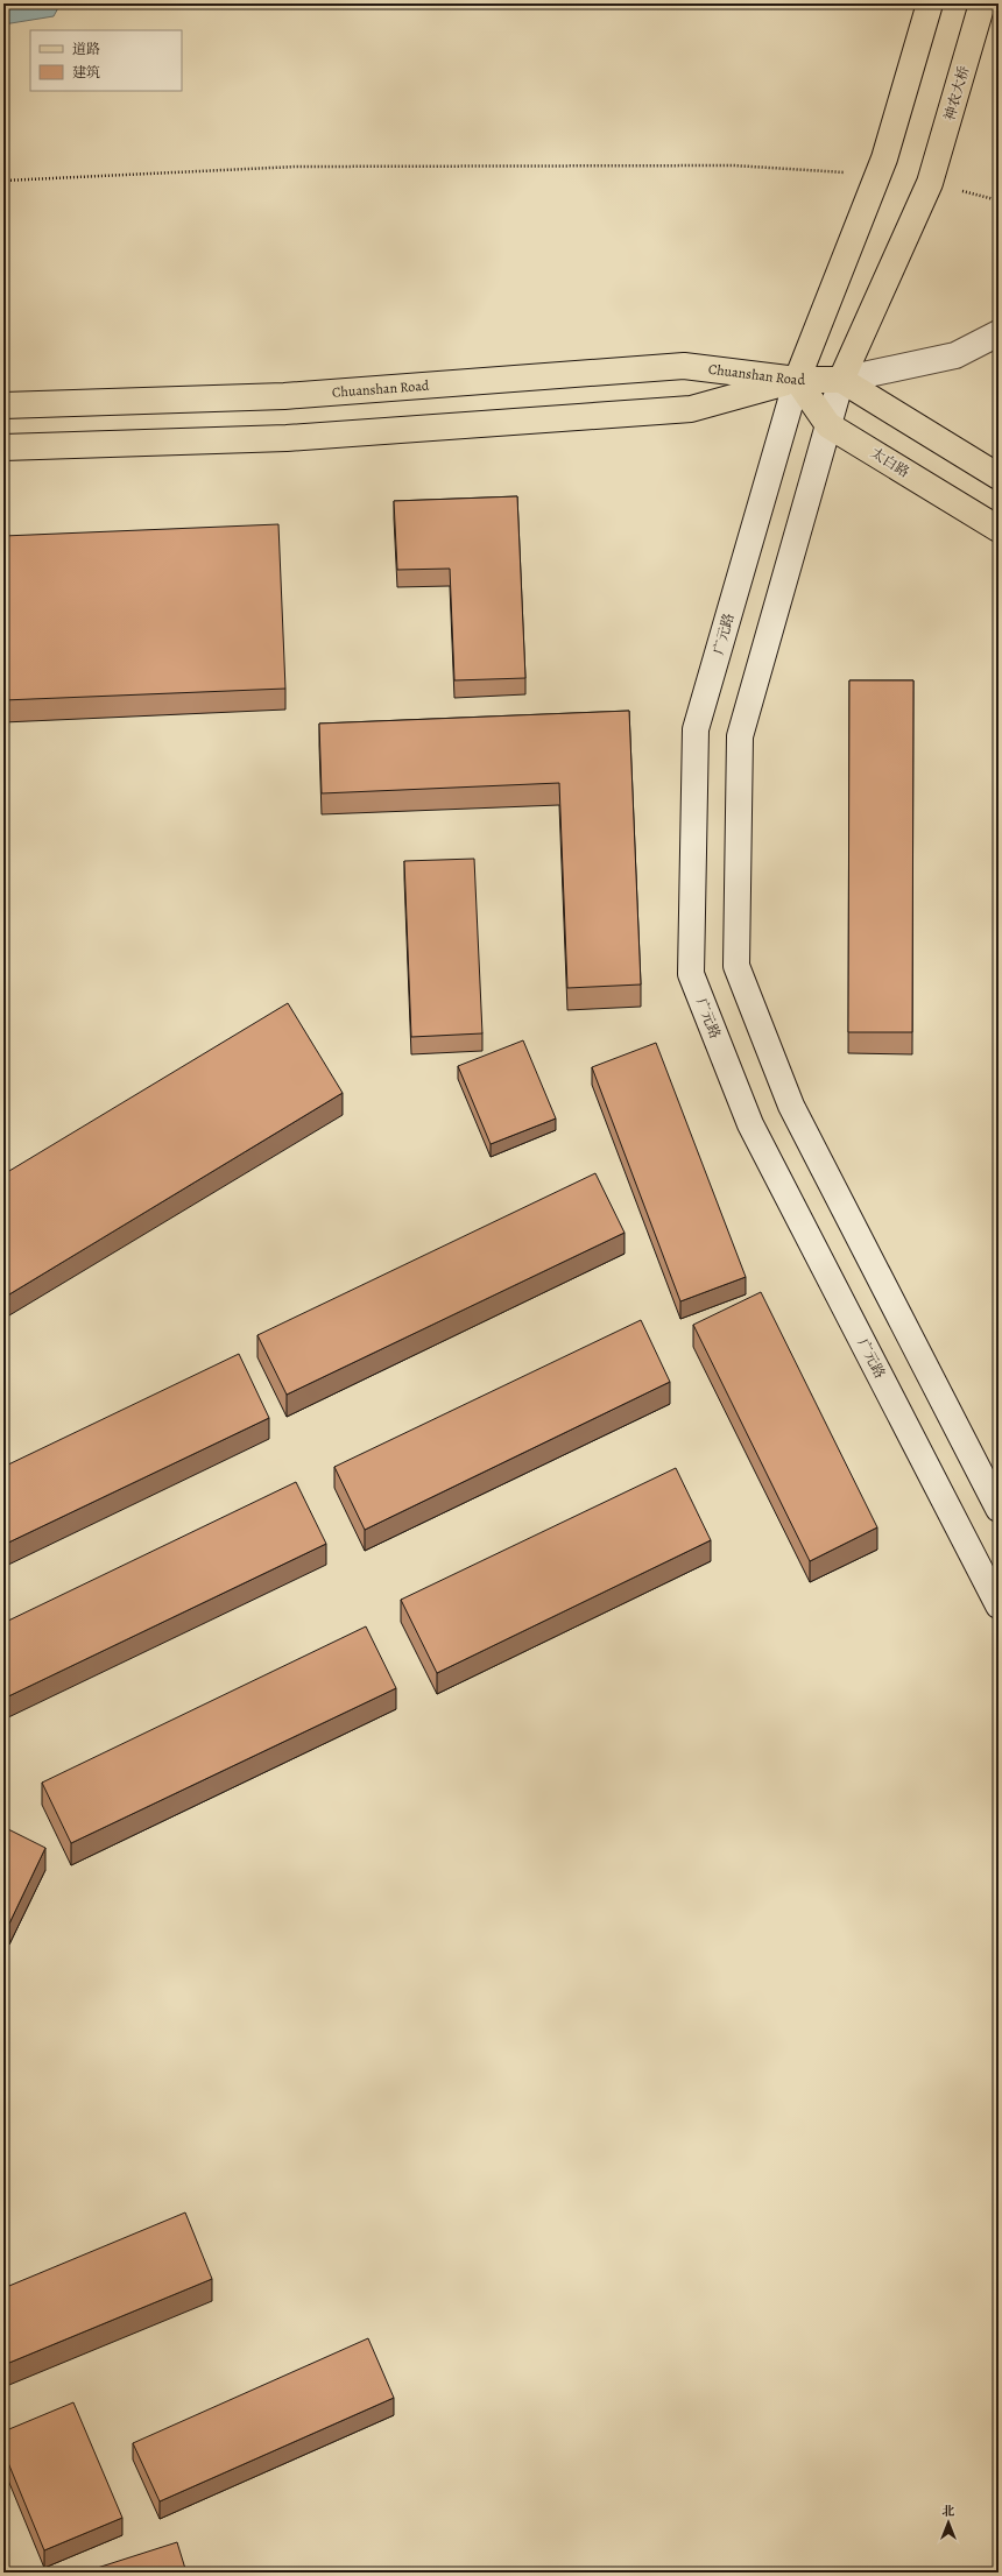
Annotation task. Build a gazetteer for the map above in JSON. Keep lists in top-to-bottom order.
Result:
{
  "streets": {
    "main road": [
      "神农大桥",
      "Chuanshan Road",
      "太白路",
      "广元路"
    ]
  },
  "crossings": [
    ["Chuanshan Road", "太白路"],
    ["Chuanshan Road", "广元路"],
    ["太白路", "广元路"]
  ],
  "legend": ["道路", "建筑"],
  "north": "top"
}
